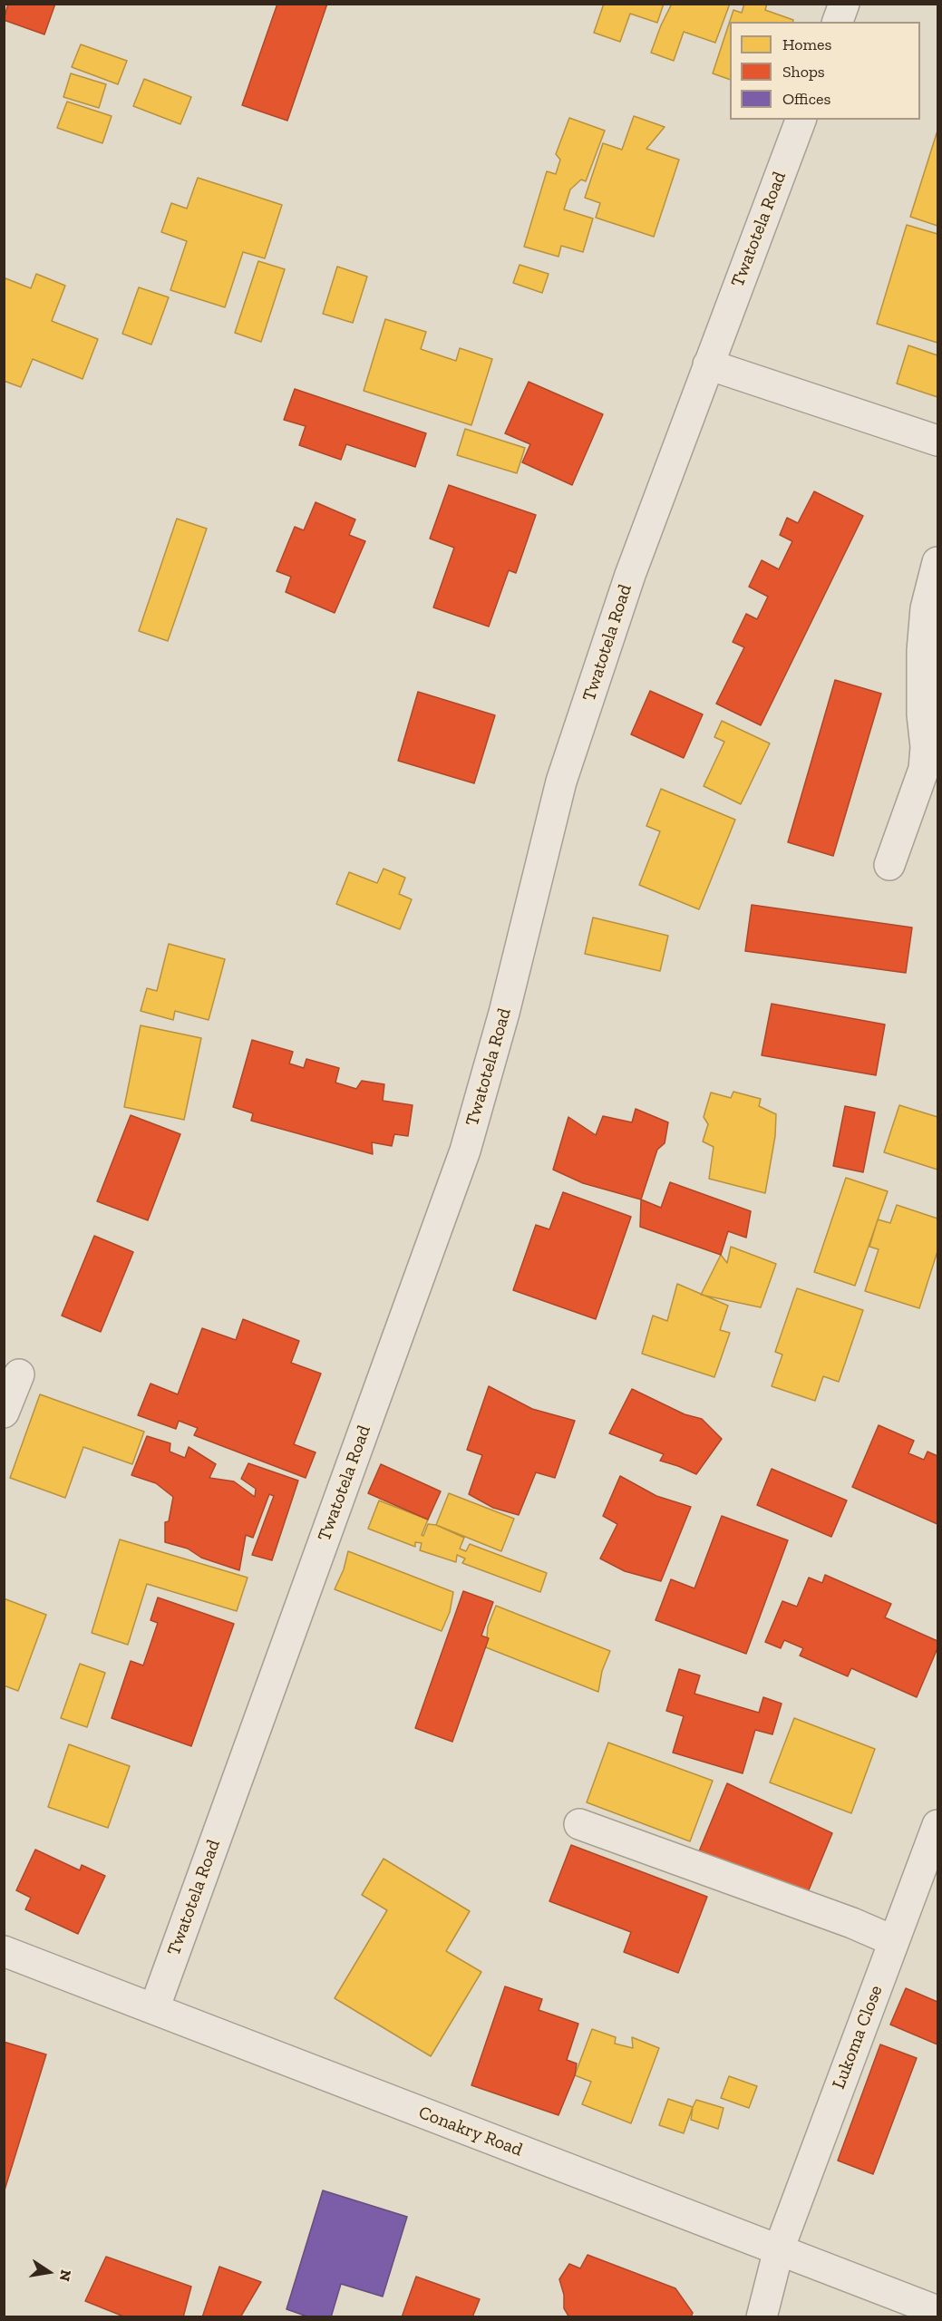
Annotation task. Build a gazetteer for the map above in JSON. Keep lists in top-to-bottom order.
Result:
{
  "streets": {
    "street": ["Twatotela Road", "Lukoma Close", "Conakry Road"]
  },
  "crossings": [
    ["Twatotela Road", "Conakry Road"],
    ["Lukoma Close", "Conakry Road"]
  ],
  "legend": ["Homes", "Shops", "Offices"],
  "north": "right"
}
